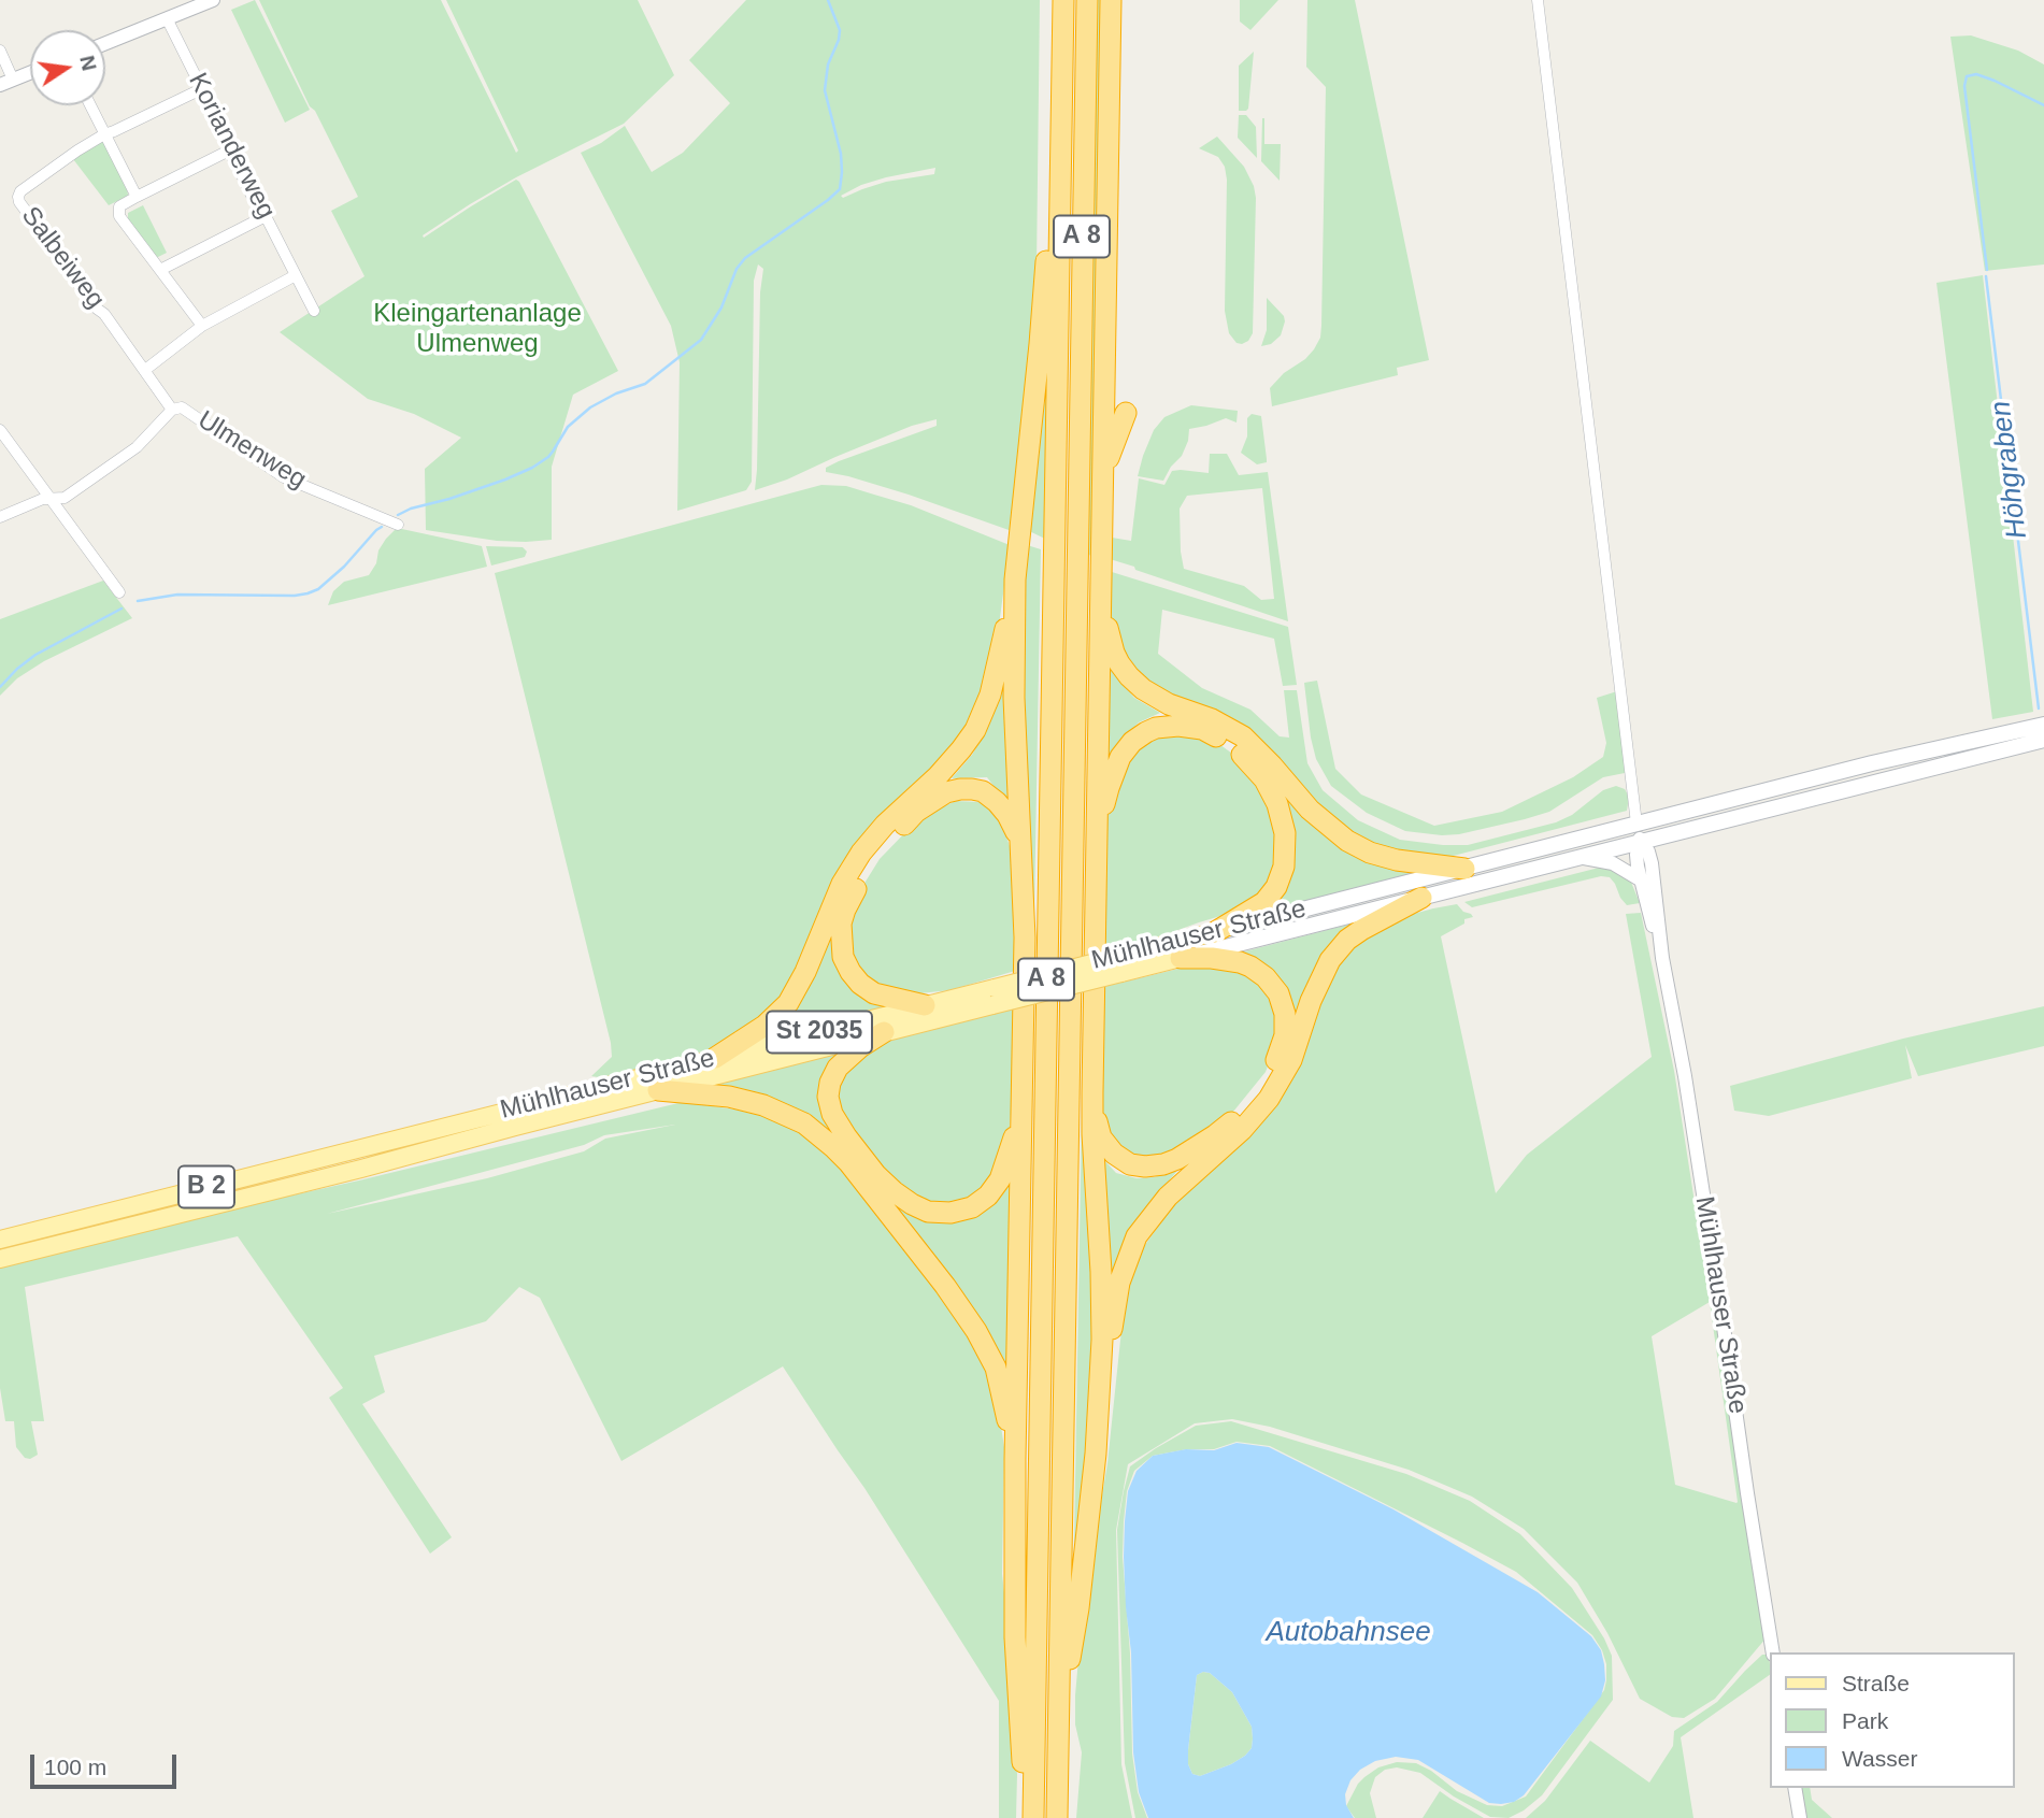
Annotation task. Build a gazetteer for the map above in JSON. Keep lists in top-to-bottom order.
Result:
{
  "streets": {
    "highway": ["A 8"],
    "main road": ["Mühlhauser Straße", "St 2035", "B 2"],
    "street": ["Korianderweg", "Salbeiweg", "Ulmenweg"]
  },
  "crossings": [
    ["Salbeiweg", "Ulmenweg"]
  ],
  "water": ["Höhgraben", "Autobahnsee"],
  "parks": ["Kleingartenanlage Ulmenweg"],
  "legend": ["Straße", "Park", "Wasser"],
  "scale_bar": "100 m",
  "north": "right"
}
